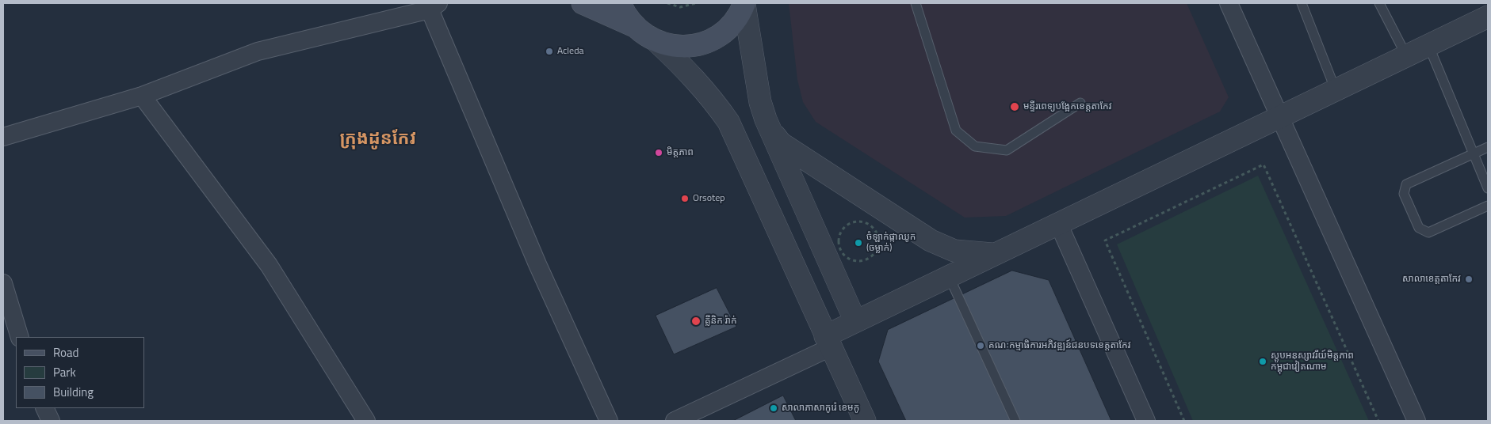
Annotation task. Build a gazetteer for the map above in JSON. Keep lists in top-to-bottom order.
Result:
{
  "districts": ["ក្រុងដូនកែវ"],
  "places": [
    "Acleda",
    "មន្ទីរពេទ្យបង្អែកខេត្តតាកែវ",
    "មិត្តភាព",
    "Orsotep",
    "ចំឡាក់ផ្កាឈូក (ចម្លាក់)",
    "សាលាខេត្តតាកែវ",
    "គ្លីនិក រ៉ាក់",
    "គណៈកម្មាធិការអភិវឌ្ឍន៍ជនបទខេត្តតាកែវ",
    "ស្តូបអនុស្សាវរីយ៍មិត្តភាព កម្ពុជាវៀតណាម",
    "សាលាភាសាកូរ៉េ ខេមកូ"
  ],
  "legend": ["Road", "Park", "Building"]
}
